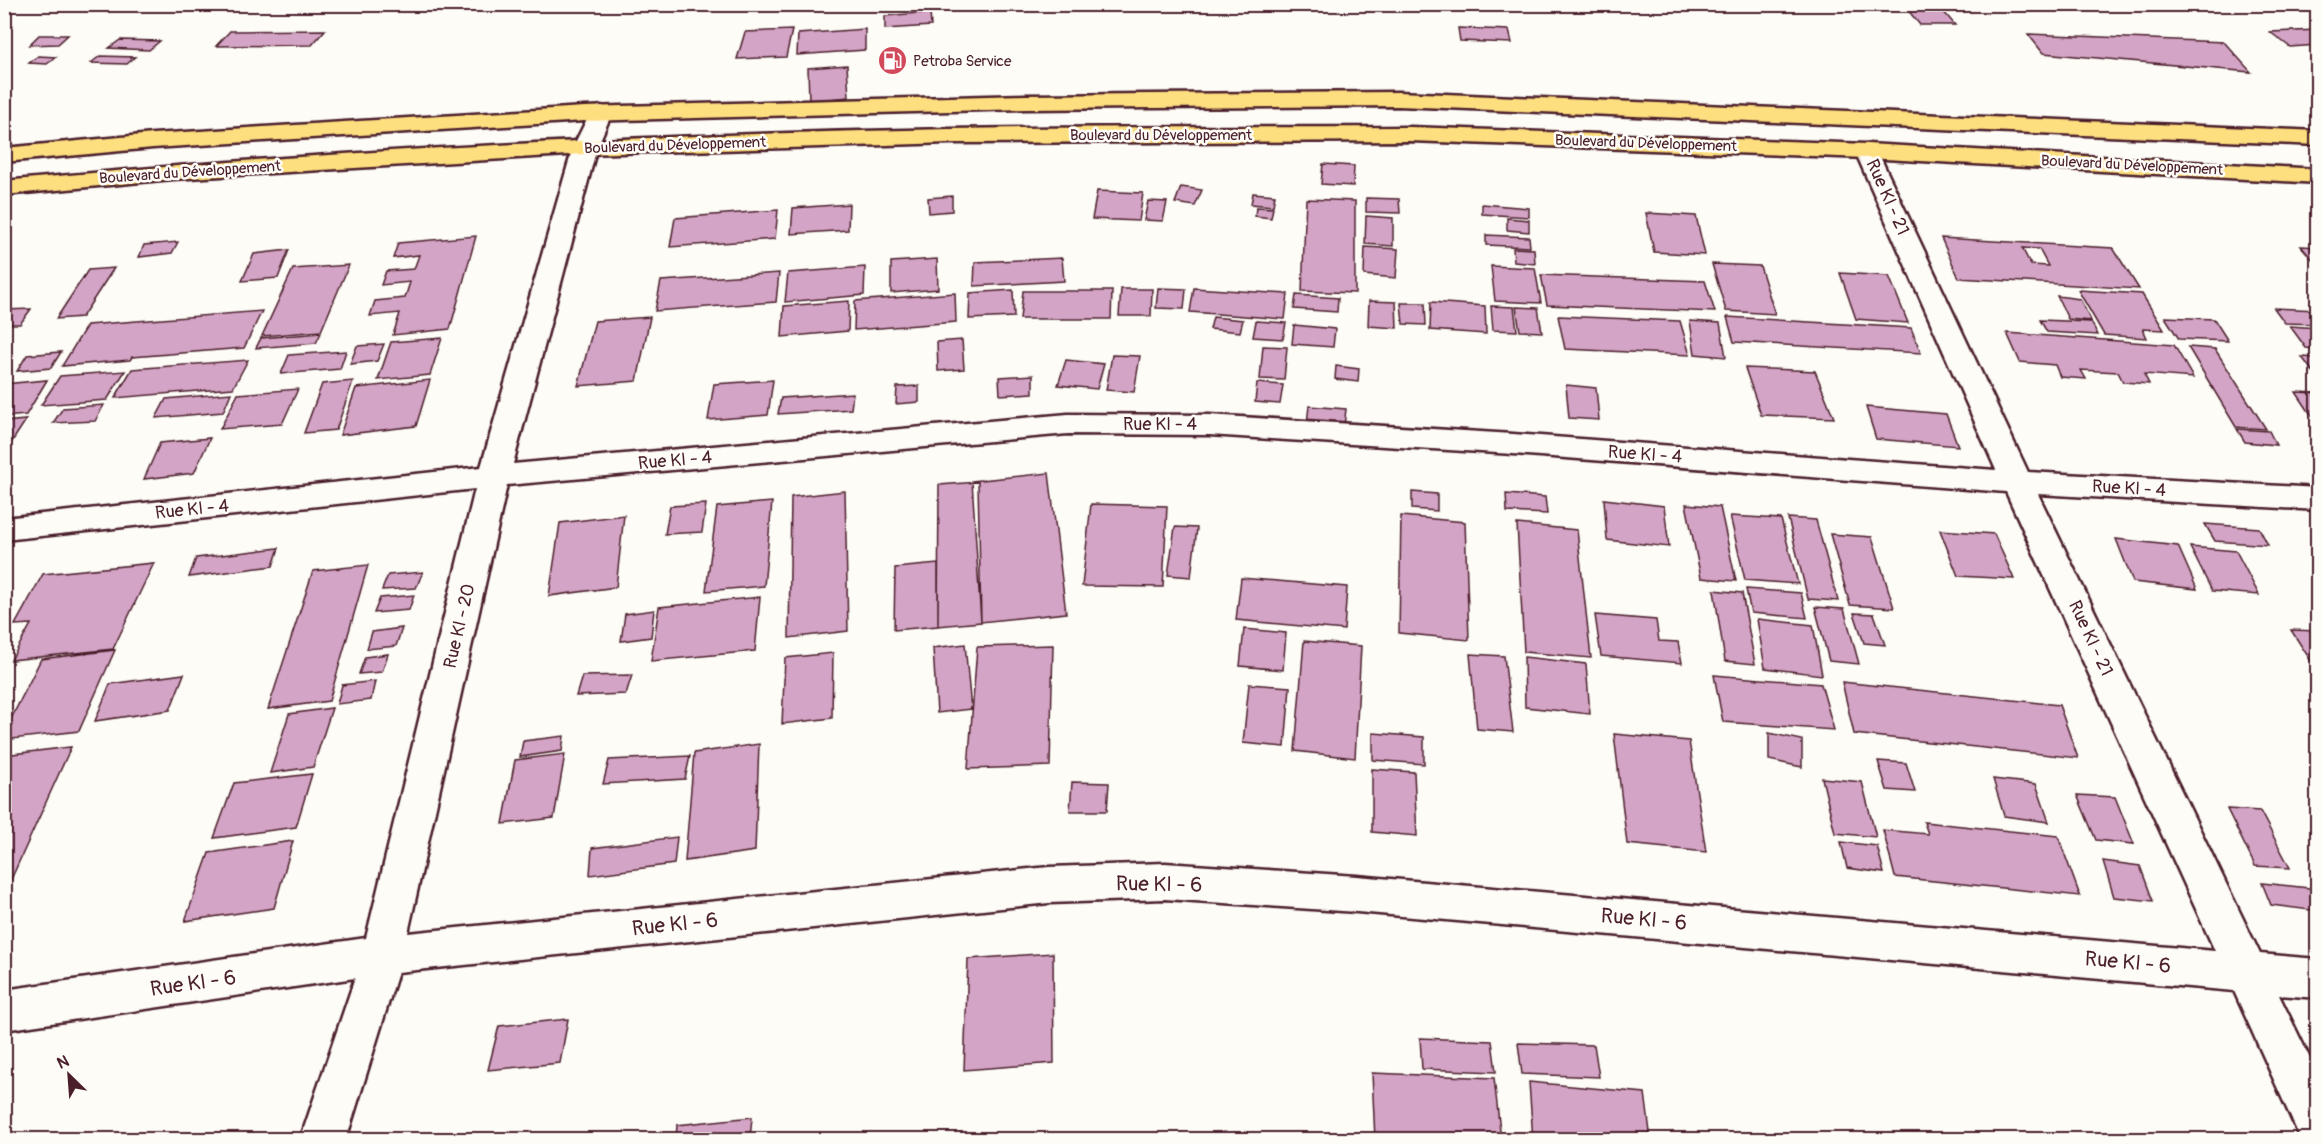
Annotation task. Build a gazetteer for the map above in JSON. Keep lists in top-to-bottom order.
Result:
{
  "streets": {
    "highway": ["Boulevard du Développement"],
    "street": [
      "Rue KI - 21",
      "Rue KI - 4",
      "Rue KI - 20",
      "Rue KI - 6"
    ]
  },
  "crossings": [
    ["Boulevard du Développement", "Rue KI - 21"],
    ["Boulevard du Développement", "Rue KI - 20"],
    ["Rue KI - 21", "Rue KI - 4"],
    ["Rue KI - 21", "Rue KI - 6"],
    ["Rue KI - 4", "Rue KI - 20"],
    ["Rue KI - 20", "Rue KI - 6"]
  ],
  "places": {
    "fuel station": ["Petroba Service"]
  },
  "north": "top left"
}
